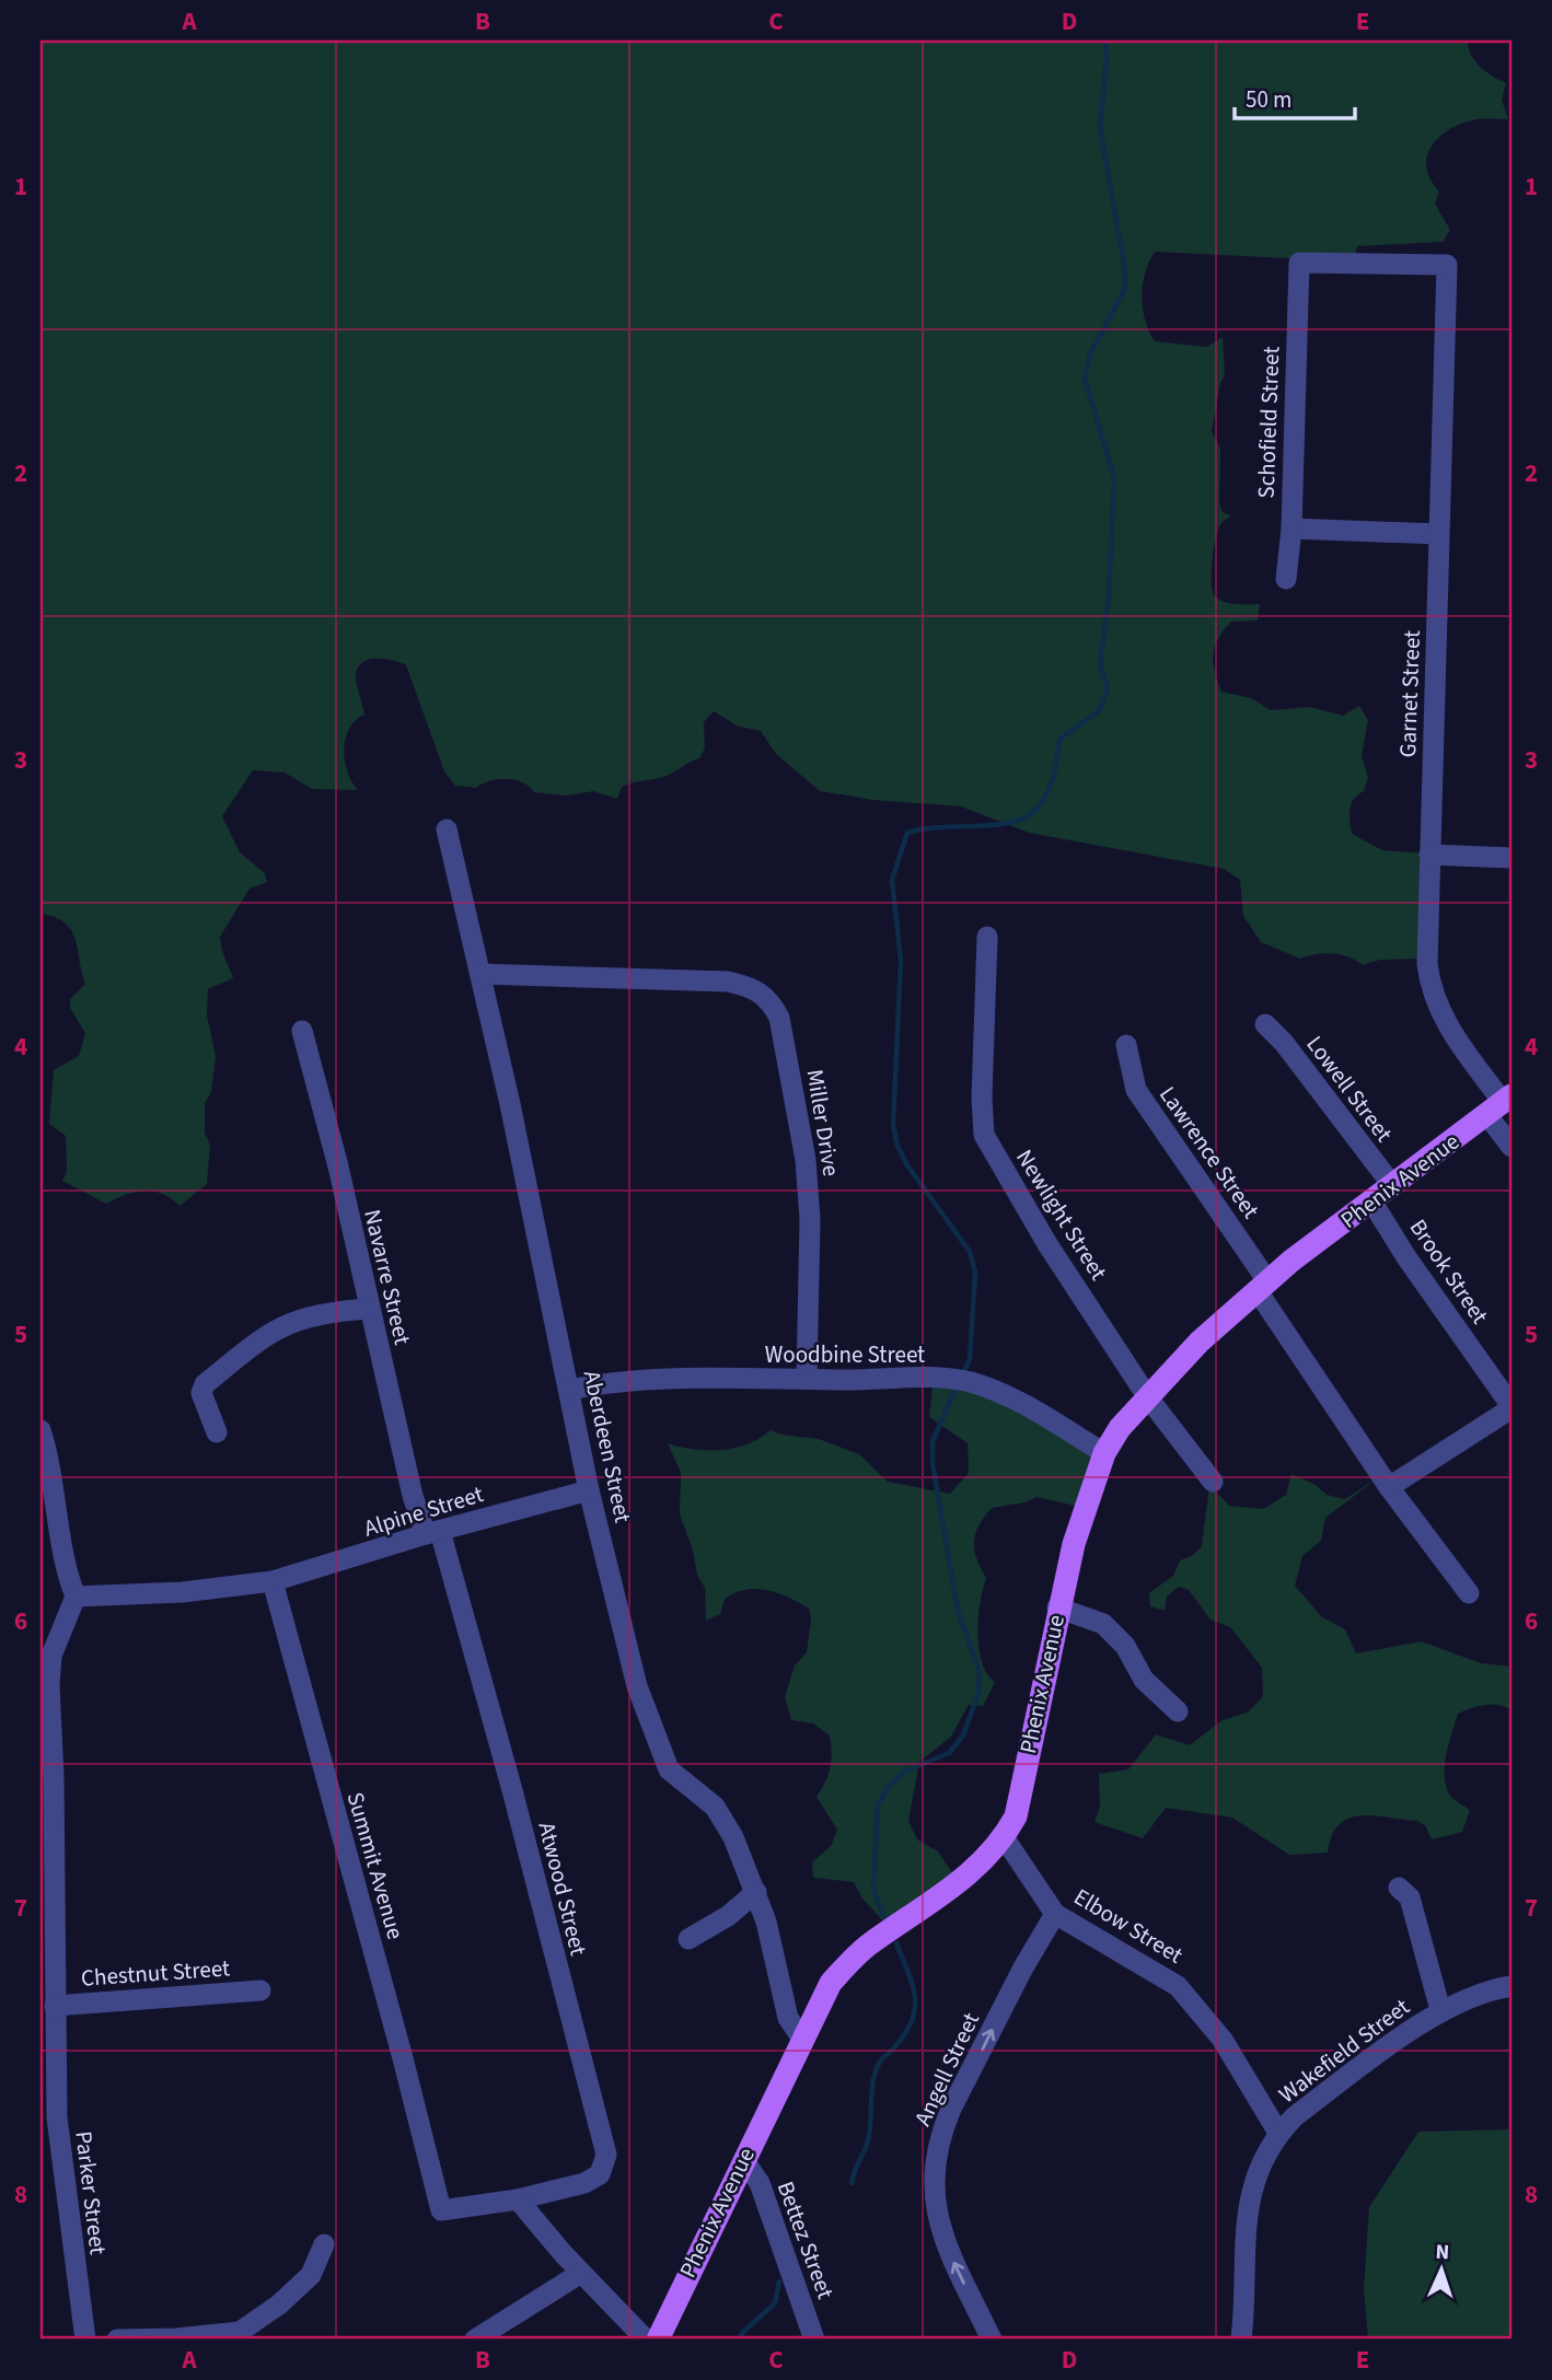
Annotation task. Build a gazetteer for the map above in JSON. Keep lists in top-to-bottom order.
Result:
{
  "streets": {
    "main road": ["Phenix Avenue"],
    "street": [
      "Schofield Street",
      "Garnet Street",
      "Lowell Street",
      "Miller Drive",
      "Lawrence Street",
      "Newlight Street",
      "Brook Street",
      "Navarre Street",
      "Woodbine Street",
      "Aberdeen Street",
      "Alpine Street",
      "Summit Avenue",
      "Atwood Street",
      "Elbow Street",
      "Chestnut Street",
      "Wakefield Street",
      "Angell Street",
      "Parker Street",
      "Bettez Street"
    ]
  },
  "crossings": [
    ["Schofield Street", "Garnet Street"],
    ["Garnet Street", "Phenix Avenue"],
    ["Lowell Street", "Phenix Avenue"],
    ["Miller Drive", "Woodbine Street"],
    ["Miller Drive", "Aberdeen Street"],
    ["Lawrence Street", "Phenix Avenue"],
    ["Phenix Avenue", "Newlight Street"],
    ["Phenix Avenue", "Brook Street"],
    ["Phenix Avenue", "Woodbine Street"],
    ["Phenix Avenue", "Aberdeen Street"],
    ["Phenix Avenue", "Elbow Street"],
    ["Phenix Avenue", "Bettez Street"],
    ["Navarre Street", "Alpine Street"],
    ["Navarre Street", "Atwood Street"],
    ["Woodbine Street", "Aberdeen Street"],
    ["Aberdeen Street", "Alpine Street"],
    ["Alpine Street", "Summit Avenue"],
    ["Alpine Street", "Atwood Street"],
    ["Summit Avenue", "Atwood Street"],
    ["Elbow Street", "Wakefield Street"],
    ["Elbow Street", "Angell Street"],
    ["Chestnut Street", "Parker Street"]
  ],
  "one_way": ["Angell Street"],
  "scale_bar": "50 m",
  "north": "top",
  "grid": {
    "columns": [
      "A",
      "B",
      "C",
      "D",
      "E"
    ],
    "rows": [
      "1",
      "2",
      "3",
      "4",
      "5",
      "6",
      "7",
      "8"
    ]
  }
}
